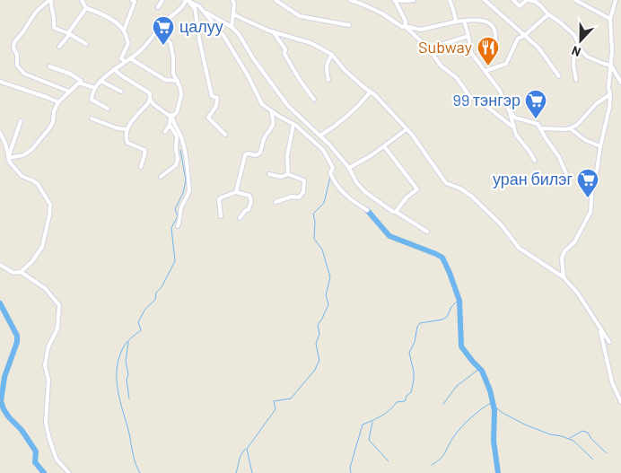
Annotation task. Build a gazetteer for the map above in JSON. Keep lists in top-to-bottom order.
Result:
{
  "places": {
    "supermarket": ["цалуу", "99 тэнгэр", "уран билэг"],
    "restaurant": ["Subway"]
  },
  "north": "bottom"
}
